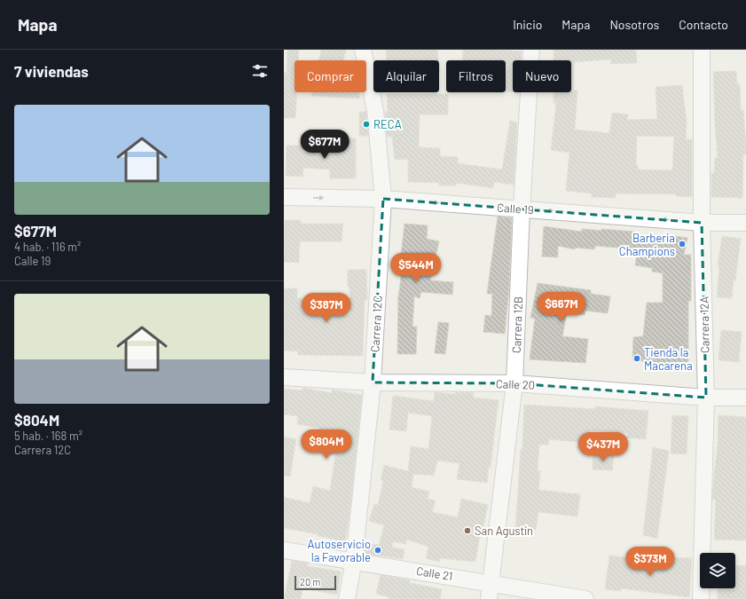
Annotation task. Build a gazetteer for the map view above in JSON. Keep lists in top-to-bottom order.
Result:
{
  "streets": {
    "street": [
      "Calle 19",
      "Carrera 12C",
      "Carrera 12B",
      "Carrera 12A",
      "Calle 20",
      "Calle 21"
    ]
  },
  "crossings": [
    ["Calle 19", "Carrera 12C"],
    ["Calle 19", "Carrera 12B"],
    ["Calle 19", "Carrera 12A"],
    ["Carrera 12C", "Calle 20"],
    ["Carrera 12C", "Calle 21"],
    ["Carrera 12B", "Calle 20"],
    ["Carrera 12B", "Calle 21"],
    ["Carrera 12A", "Calle 20"]
  ],
  "one_way": ["Calle 19"],
  "places": [
    "RECA",
    "Barberia Champions",
    "Tienda la Macarena",
    "San Agustín",
    "Autoservicio la Favorable"
  ],
  "scale_bar": "20 m",
  "page": {
    "header": "Mapa",
    "nav": [
      "Inicio",
      "Mapa",
      "Nosotros",
      "Contacto"
    ],
    "heading": "7 viviendas",
    "chip": [
      "Comprar",
      "Alquilar",
      "Filtros",
      "Nuevo"
    ],
    "list": [
      {
        "name": "$677M",
        "note": "4 hab. · 116 m² · Calle 19"
      },
      {
        "name": "$804M",
        "note": "5 hab. · 168 m² · Carrera 12C"
      }
    ],
    "price": [
      "$677M",
      "$544M",
      "$667M",
      "$387M",
      "$804M",
      "$437M",
      "$373M"
    ],
    "scale": "20 m"
  }
}
